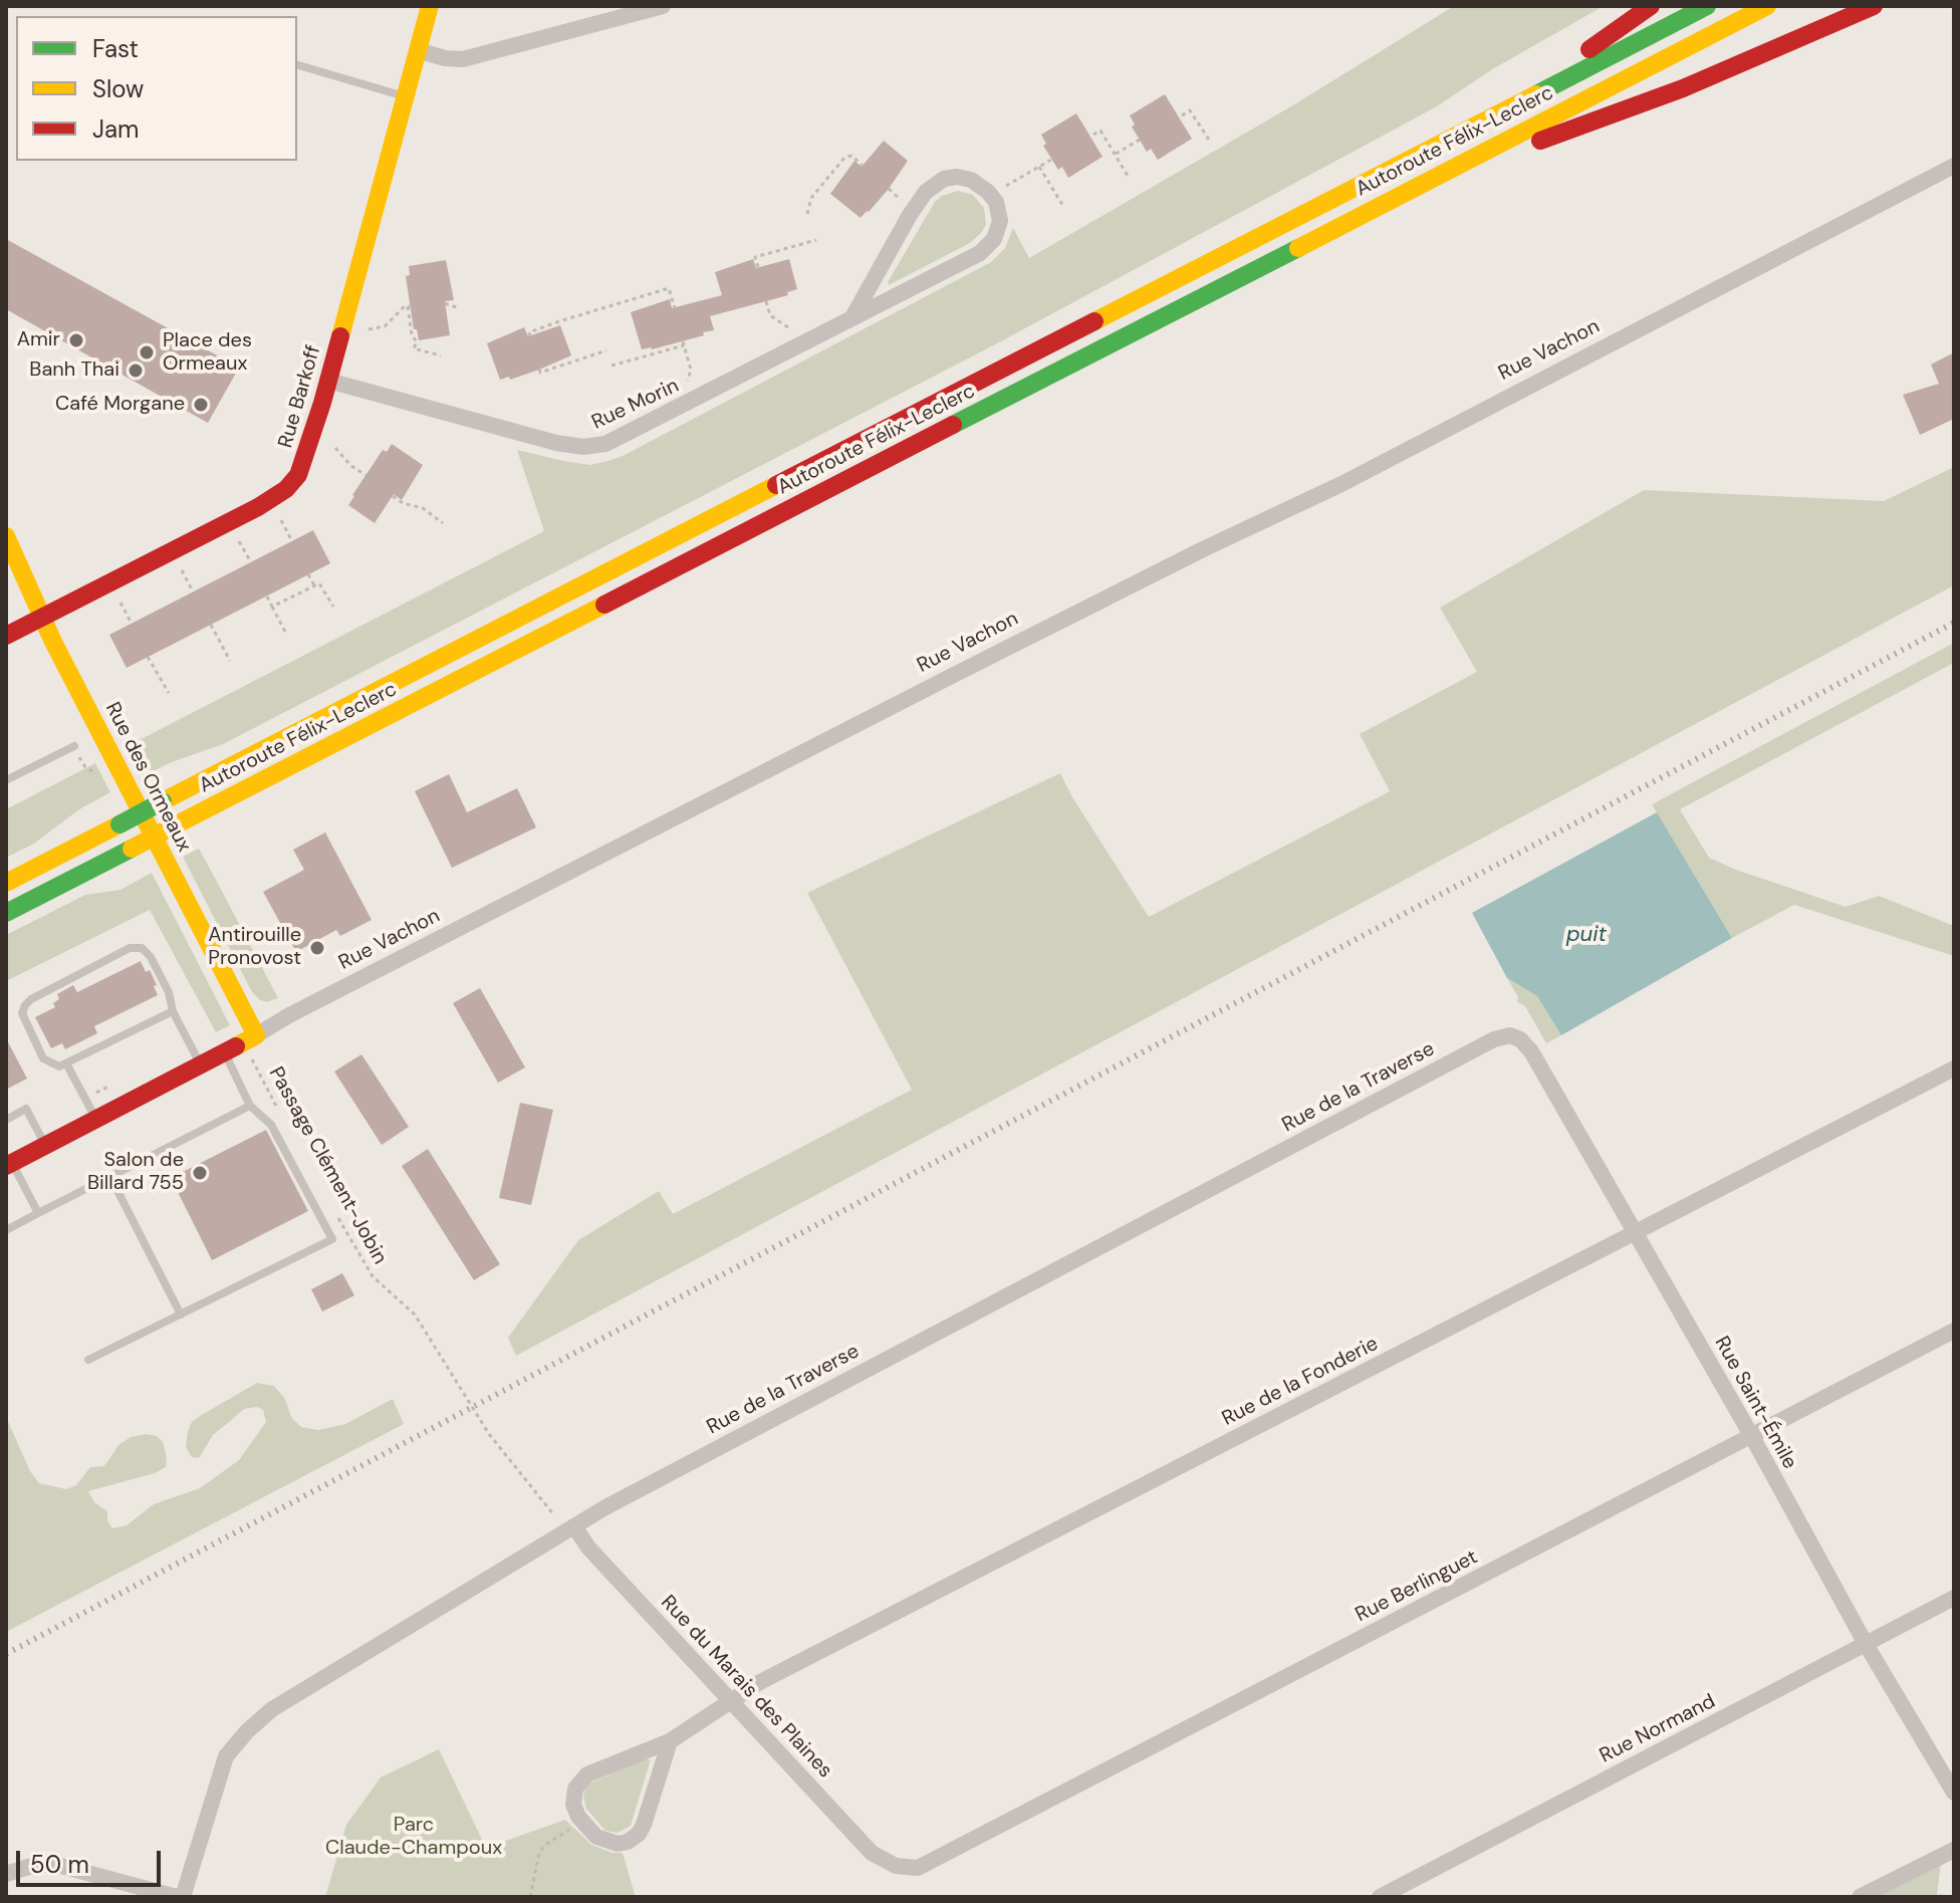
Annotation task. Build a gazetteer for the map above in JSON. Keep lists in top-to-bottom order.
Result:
{
  "streets": {
    "main road": [
      "Autoroute Félix-Leclerc",
      "Rue Vachon",
      "Rue Barkoff",
      "Rue des Ormeaux"
    ],
    "street": [
      "Rue Morin",
      "Rue de la Traverse",
      "Rue de la Fonderie",
      "Rue Saint-Émile",
      "Rue Berlinguet",
      "Rue du Marais des Plaines",
      "Rue Normand"
    ],
    "path": ["Passage Clément-Jobin"]
  },
  "crossings": [
    ["Rue Vachon", "Rue des Ormeaux"],
    ["Rue Barkoff", "Rue Morin"],
    ["Rue Barkoff", "Rue des Ormeaux"],
    ["Rue de la Traverse", "Rue Saint-Émile"],
    ["Rue de la Traverse", "Rue du Marais des Plaines"],
    ["Rue de la Fonderie", "Rue Saint-Émile"],
    ["Rue de la Fonderie", "Rue du Marais des Plaines"],
    ["Rue Saint-Émile", "Rue Berlinguet"],
    ["Rue Saint-Émile", "Rue Normand"],
    ["Rue Berlinguet", "Rue du Marais des Plaines"]
  ],
  "water": ["puit"],
  "parks": ["Parc Claude-Champoux"],
  "places": [
    "Amir",
    "Place des Ormeaux",
    "Banh Thai",
    "Café Morgane",
    "Antirouille Pronovost",
    "Salon de Billard 755"
  ],
  "legend": ["Fast", "Slow", "Jam"],
  "scale_bar": "50 m"
}
